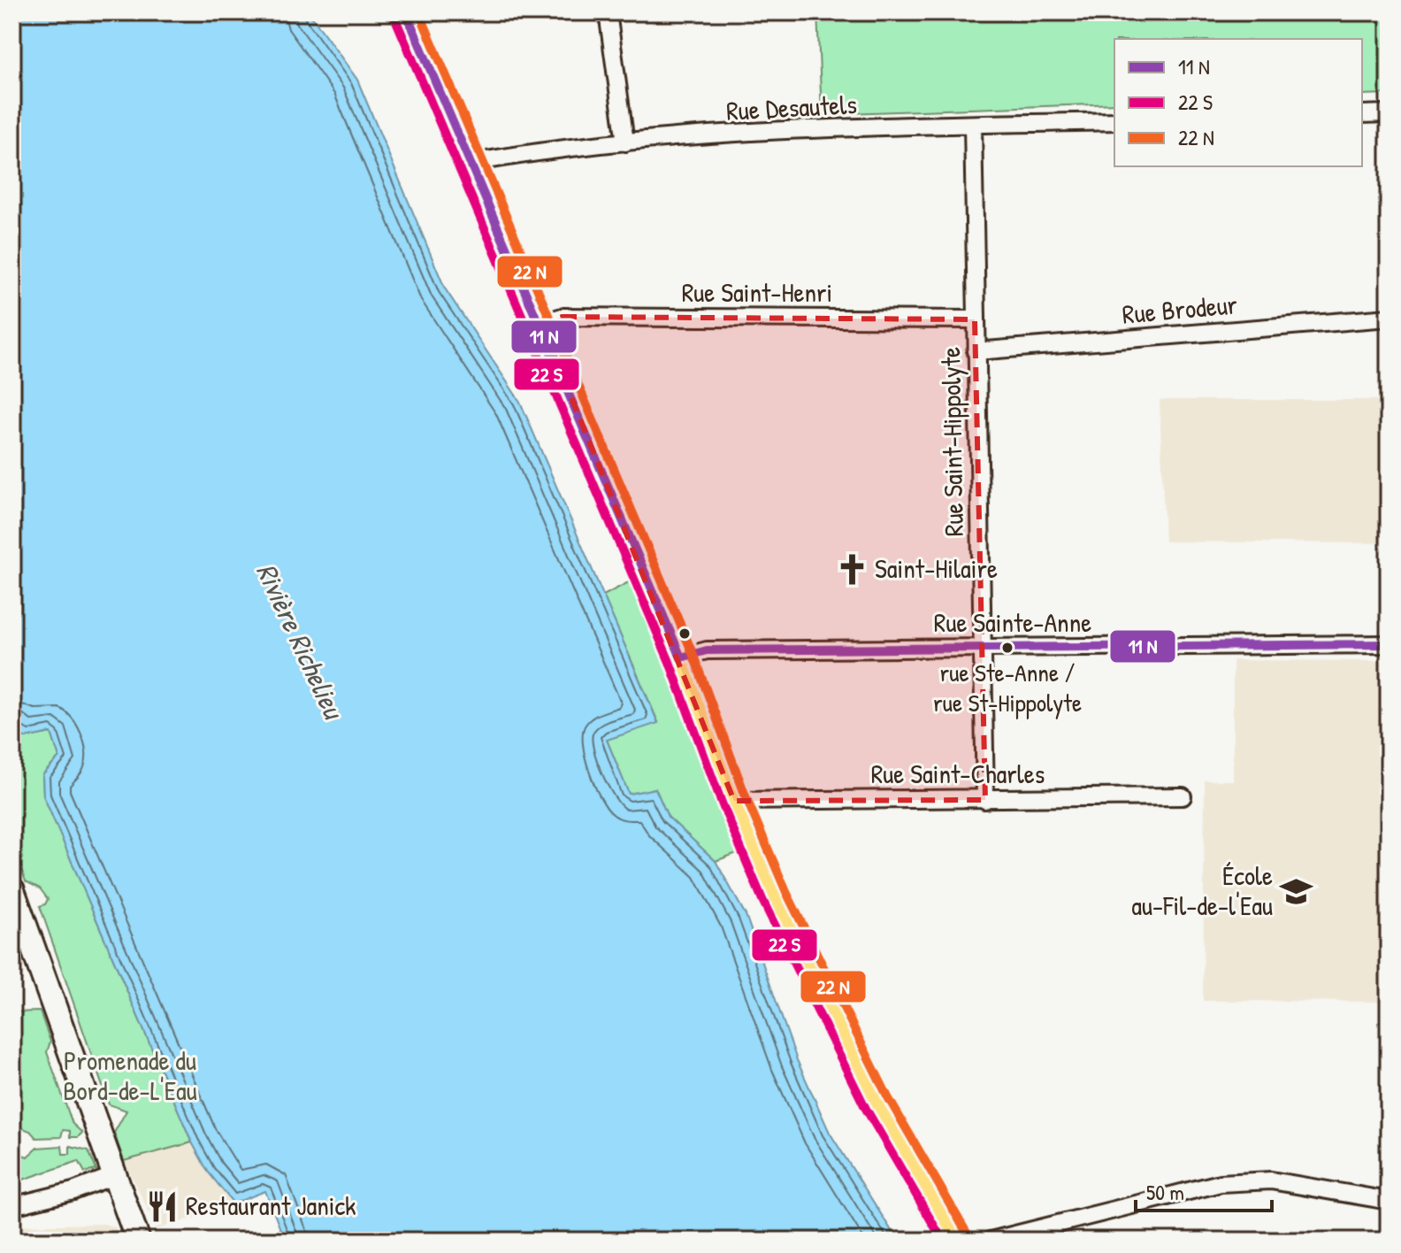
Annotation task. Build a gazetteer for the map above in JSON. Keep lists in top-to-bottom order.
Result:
{
  "streets": {
    "street": [
      "Rue Desautels",
      "Rue Saint-Henri",
      "Rue Brodeur",
      "Rue Saint-Hippolyte",
      "Rue Sainte-Anne",
      "Rue Saint-Charles"
    ]
  },
  "crossings": [
    ["Rue Desautels", "Rue Saint-Hippolyte"],
    ["Rue Saint-Henri", "Rue Saint-Hippolyte"],
    ["Rue Brodeur", "Rue Saint-Hippolyte"],
    ["Rue Saint-Hippolyte", "Rue Sainte-Anne"],
    ["Rue Saint-Hippolyte", "Rue Saint-Charles"]
  ],
  "water": ["Rivière Richelieu"],
  "parks": ["Promenade du Bord-de-L'Eau"],
  "places": {
    "church": ["Saint-Hilaire"],
    "other": ["rue Ste-Anne / rue St-Hippolyte"],
    "school or university": ["École au-Fil-de-l'Eau"],
    "restaurant": ["Restaurant Janick"]
  },
  "legend": ["11 N", "22 S", "22 N"],
  "scale_bar": "50 m"
}
